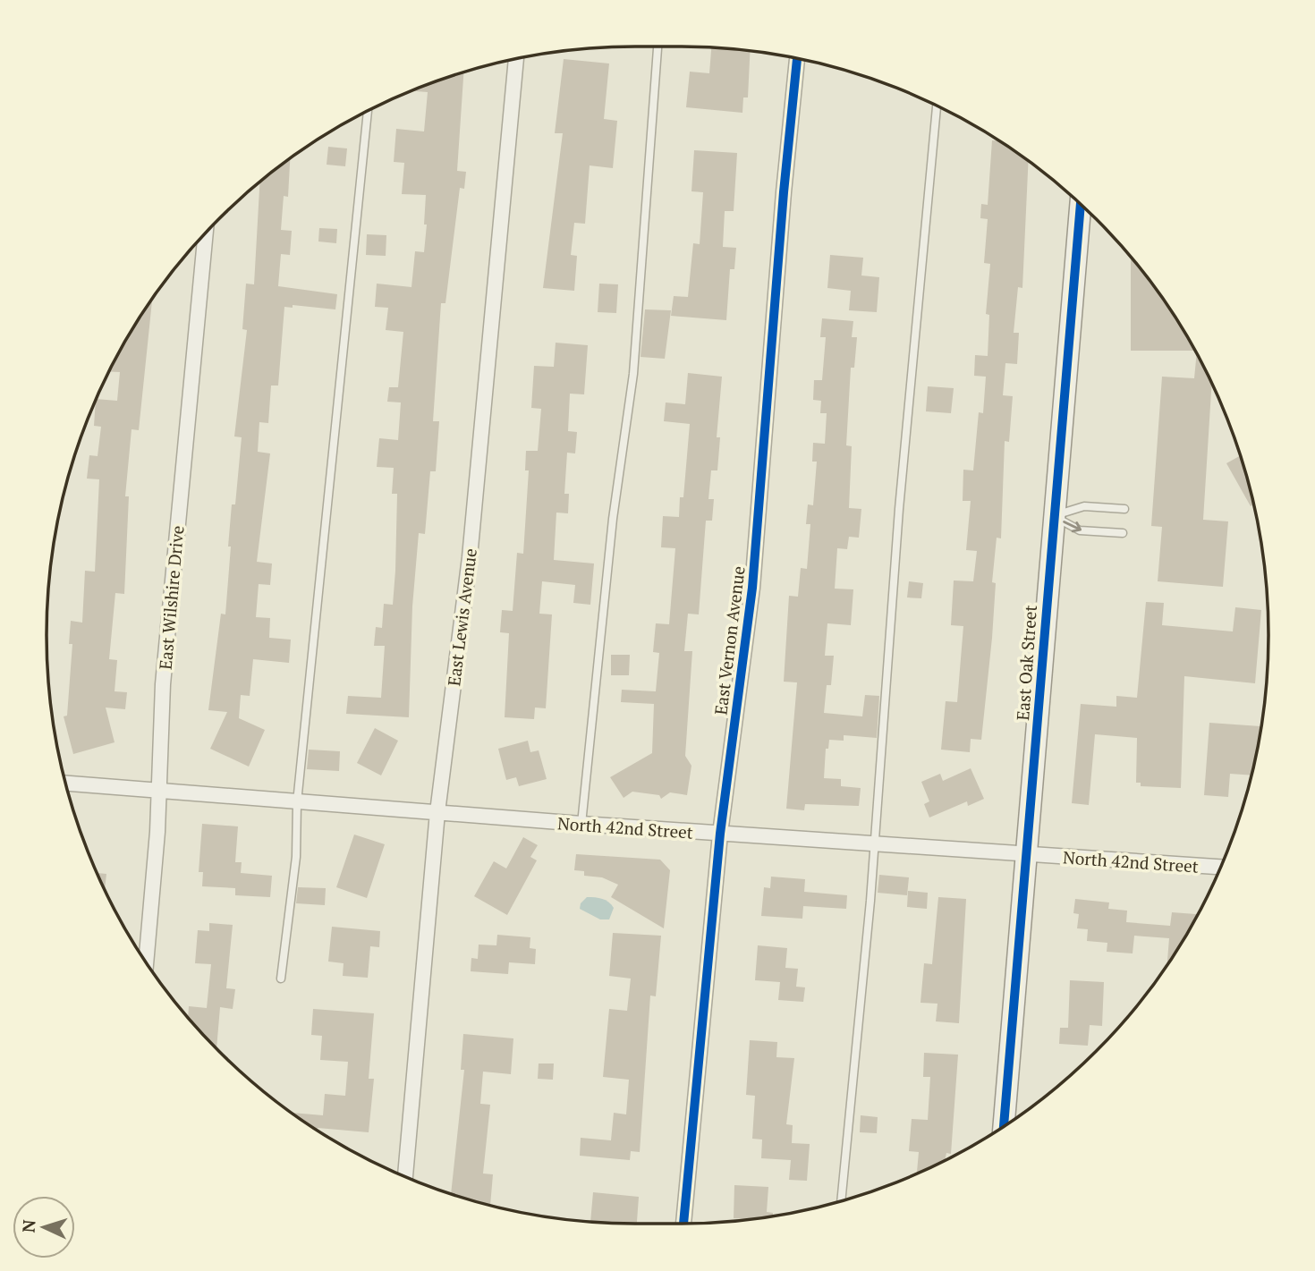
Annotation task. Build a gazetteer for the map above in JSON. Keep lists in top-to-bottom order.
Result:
{
  "streets": {
    "street": [
      "East Wilshire Drive",
      "East Lewis Avenue",
      "East Vernon Avenue",
      "East Oak Street",
      "North 42nd Street"
    ]
  },
  "crossings": [
    ["East Wilshire Drive", "North 42nd Street"],
    ["East Lewis Avenue", "North 42nd Street"],
    ["East Vernon Avenue", "North 42nd Street"],
    ["East Oak Street", "North 42nd Street"]
  ],
  "north": "left"
}
